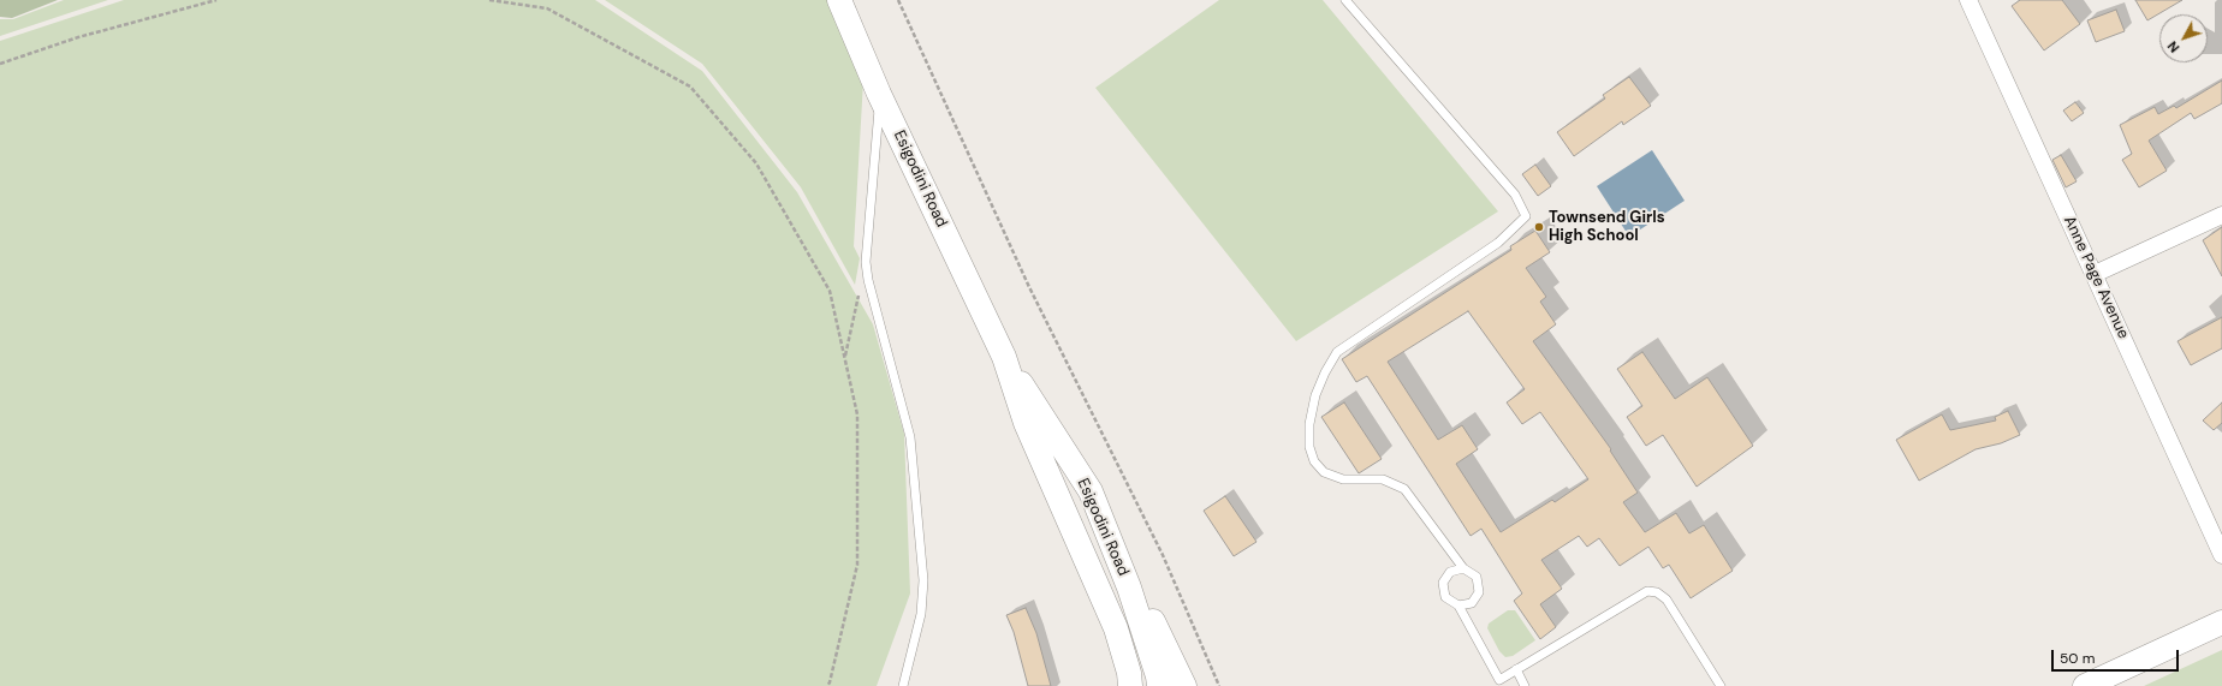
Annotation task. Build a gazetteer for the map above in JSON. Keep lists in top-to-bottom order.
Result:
{
  "streets": {
    "main road": ["Esigodini Road"],
    "street": ["Anne Page Avenue"]
  },
  "places": ["Townsend Girls High School"],
  "scale_bar": "50 m",
  "north": "bottom left"
}
